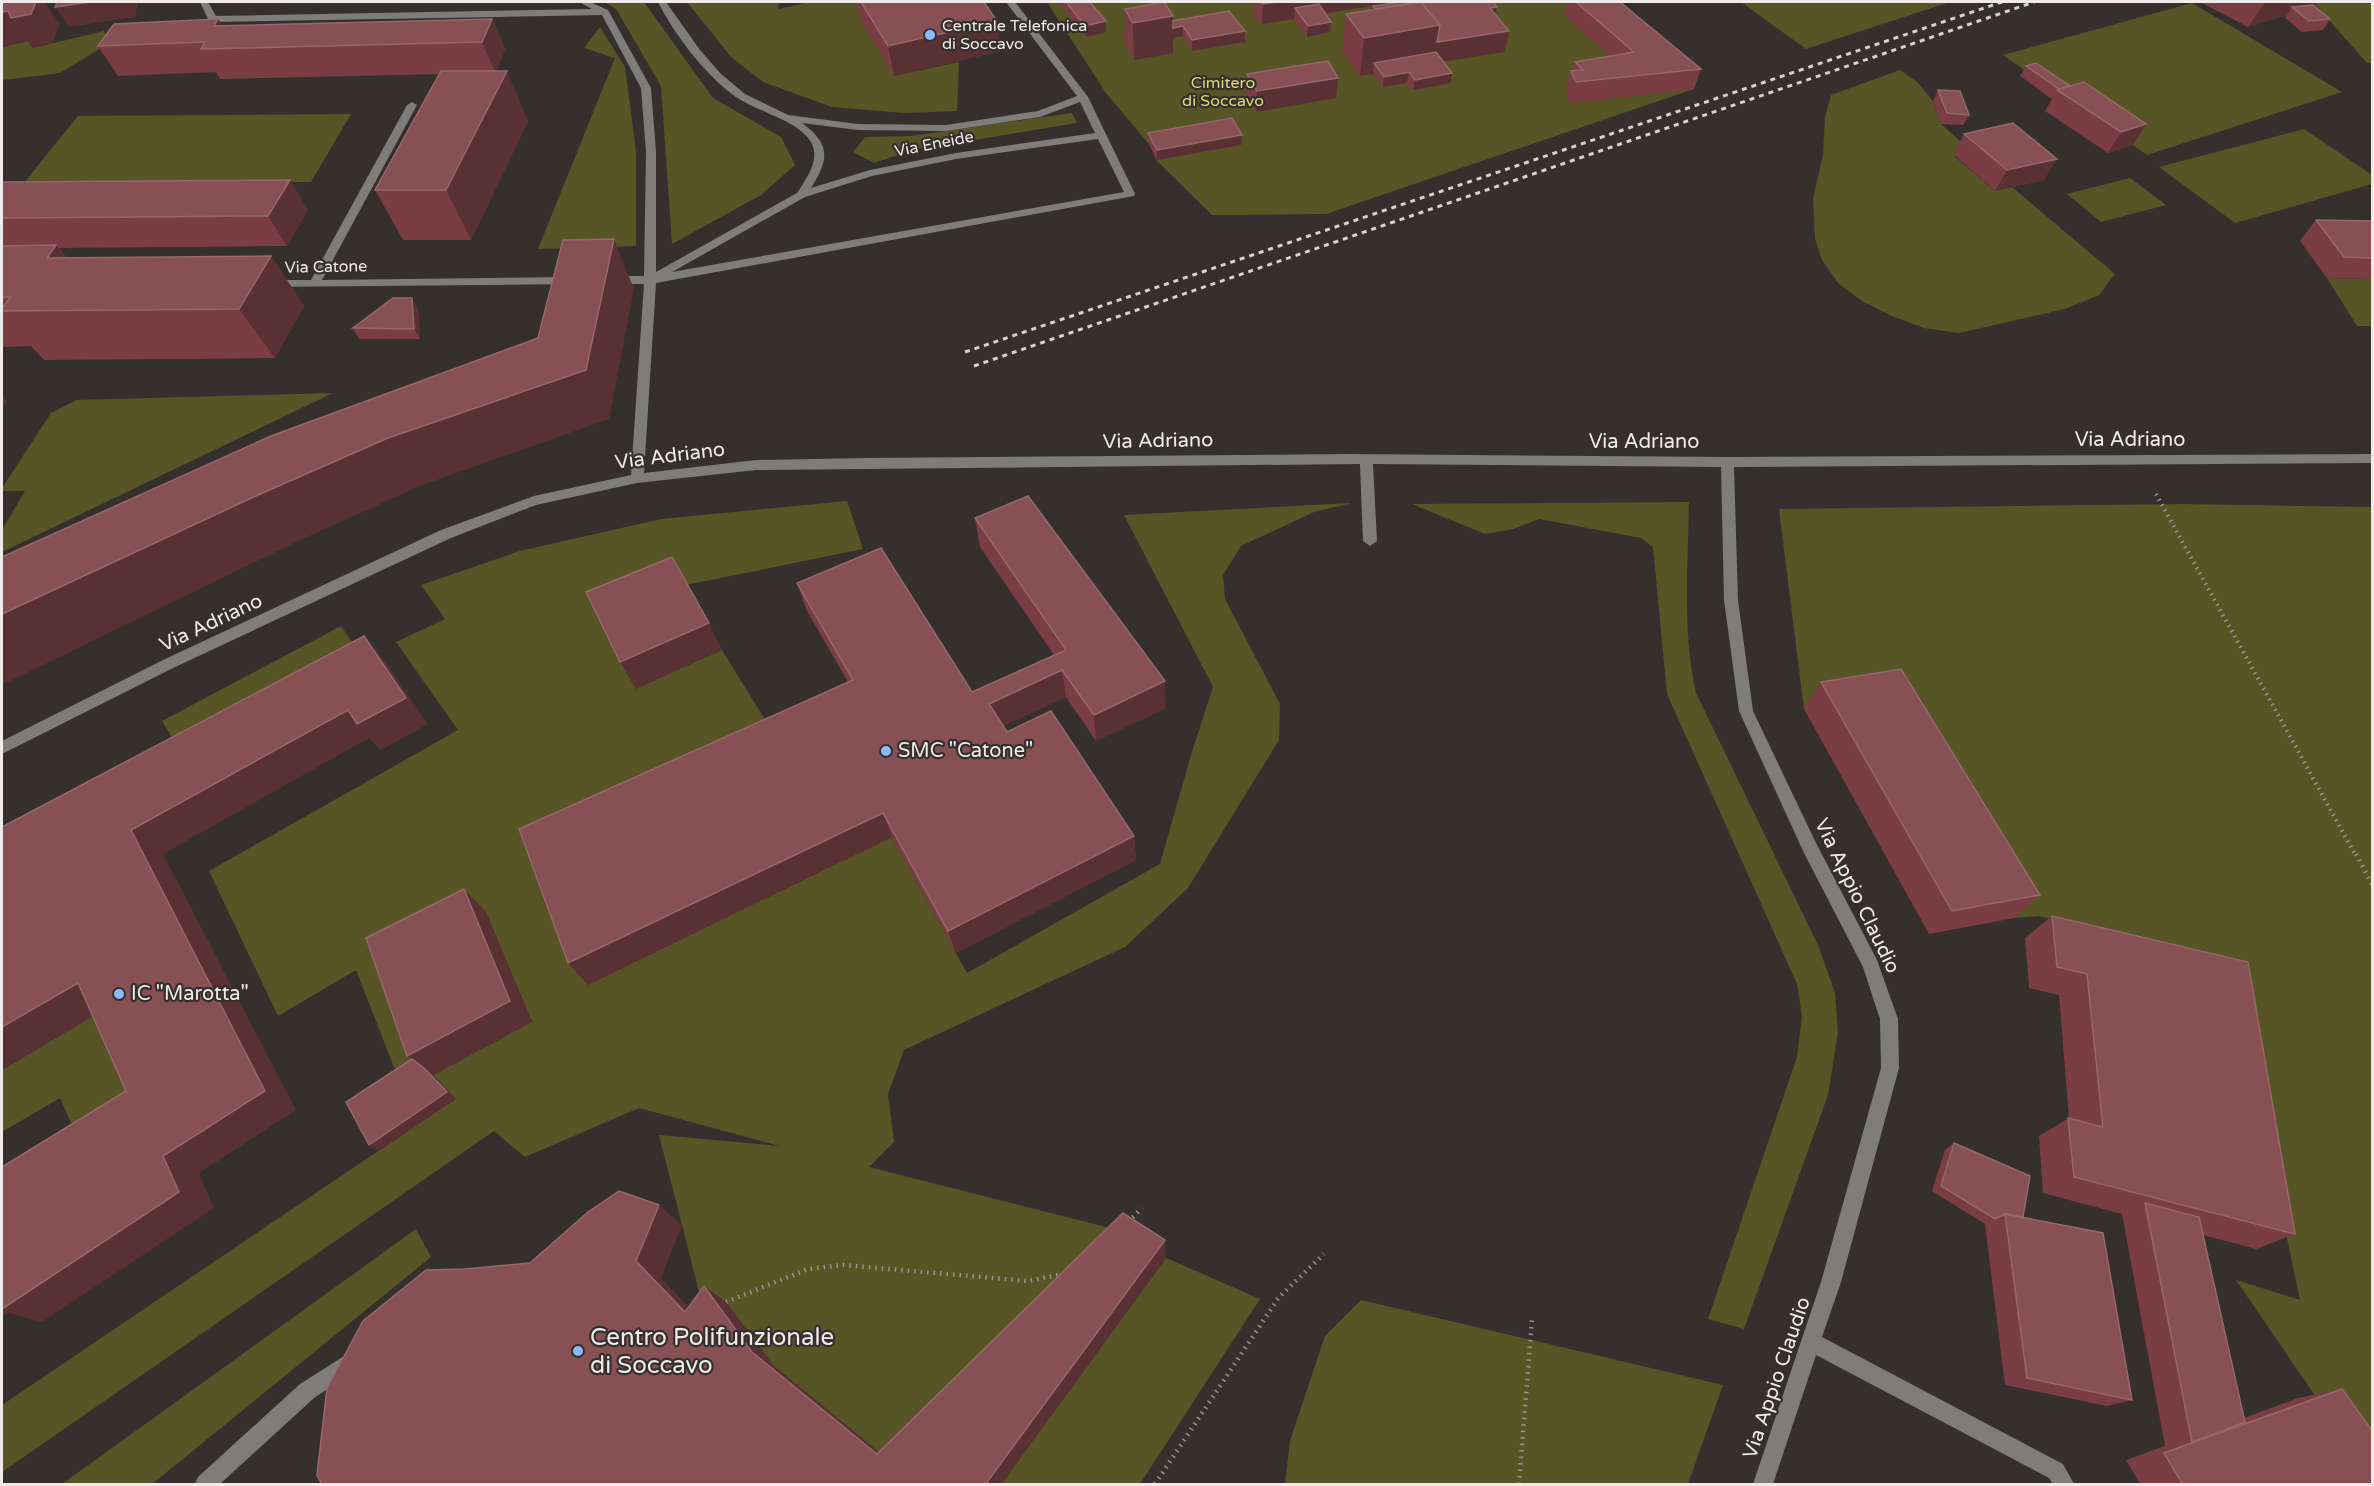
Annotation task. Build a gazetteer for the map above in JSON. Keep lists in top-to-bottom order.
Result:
{
  "streets": {
    "street": [
      "Via Eneide",
      "Via Catone",
      "Via Adriano",
      "Via Appio Claudio"
    ]
  },
  "crossings": [
    ["Via Adriano", "Via Appio Claudio"]
  ],
  "parks": ["Cimitero di Soccavo"],
  "places": [
    "Centrale Telefonica di Soccavo",
    "SMC \"Catone\"",
    "IC \"Marotta\"",
    "Centro Polifunzionale di Soccavo"
  ]
}
